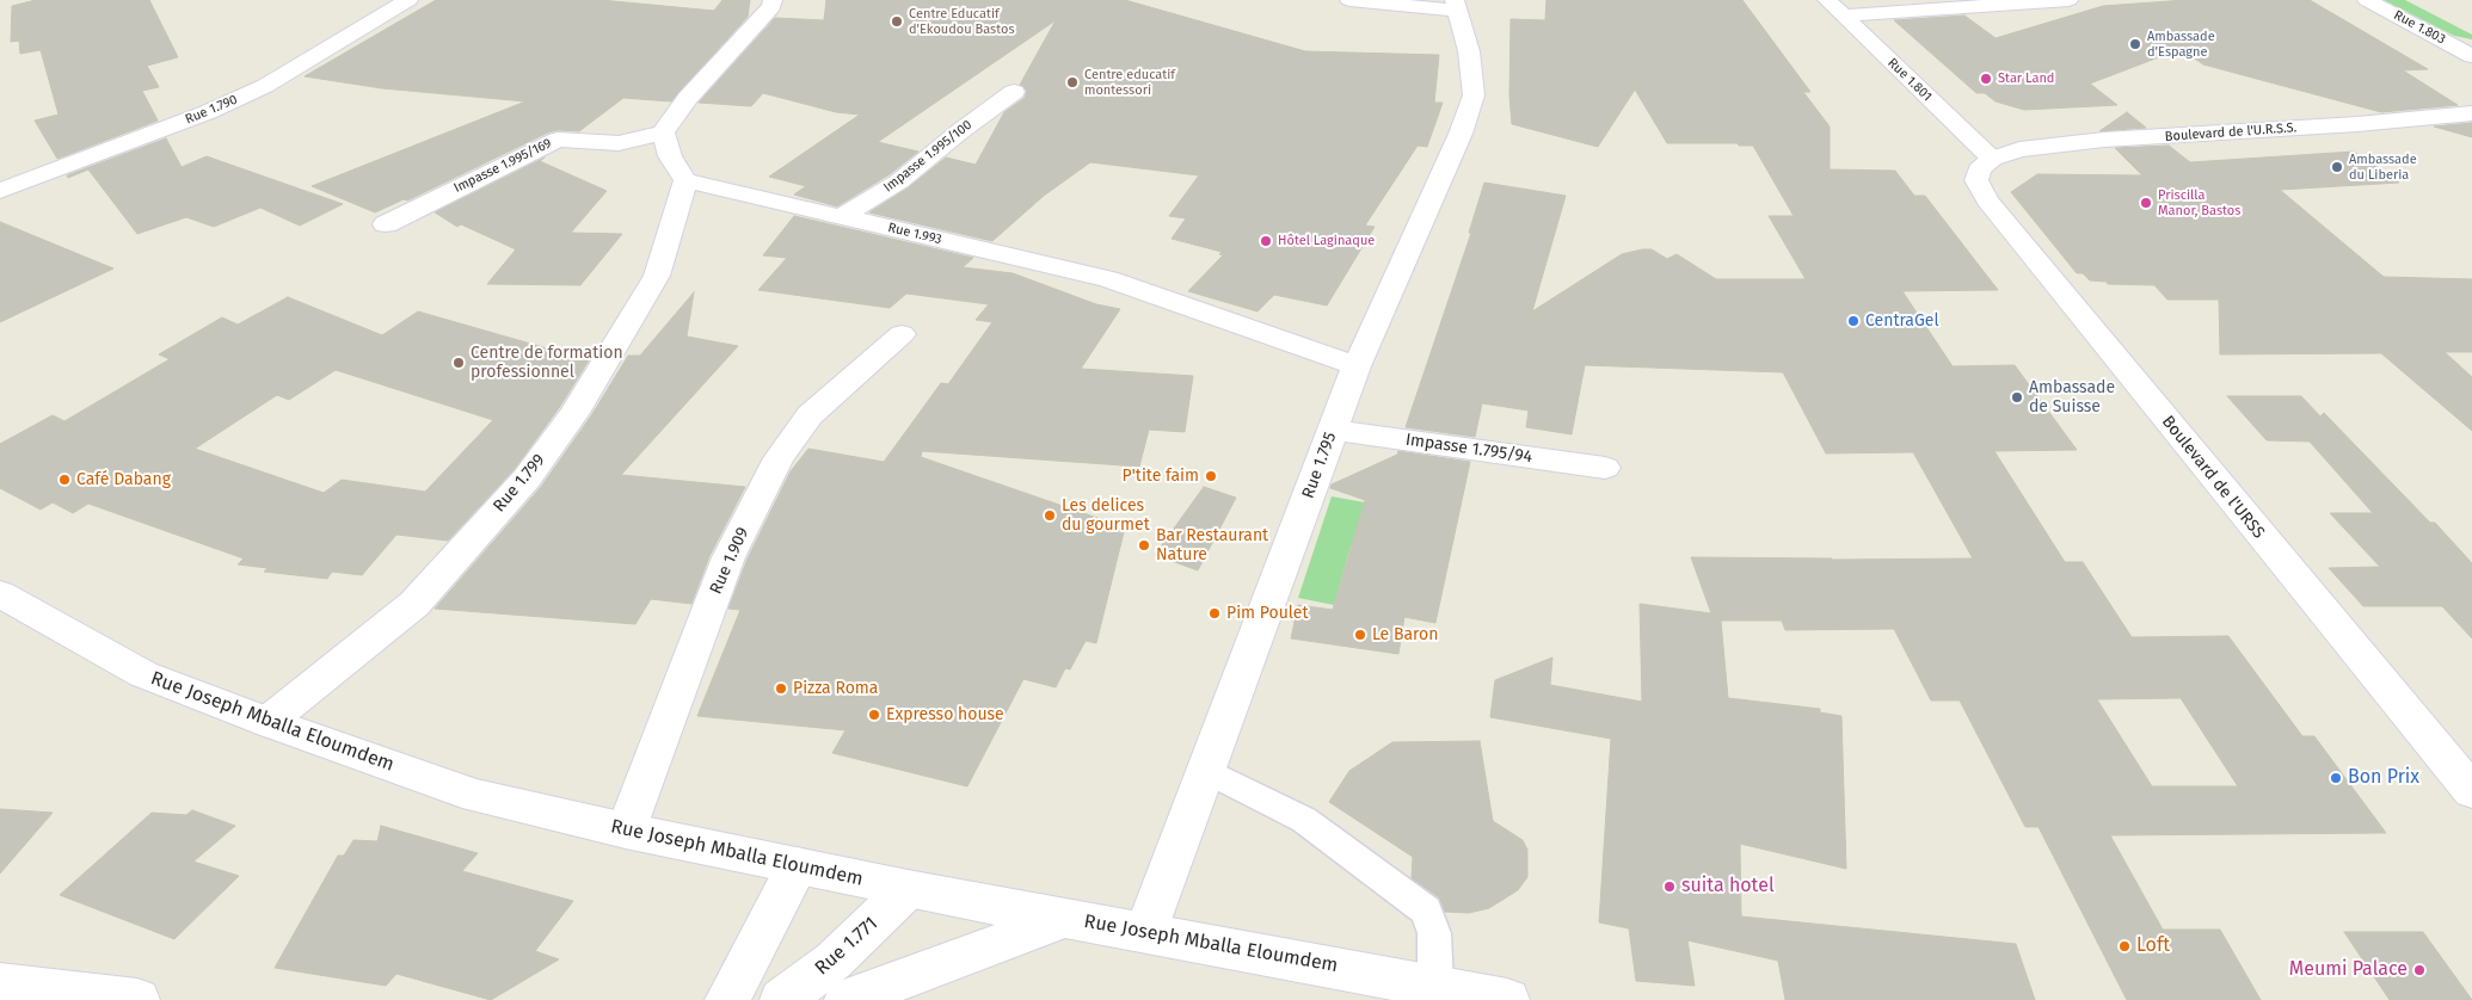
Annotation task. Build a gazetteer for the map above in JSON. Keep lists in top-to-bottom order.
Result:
{
  "streets": {
    "street": [
      "Rue 1.803",
      "Rue 1.801",
      "Rue 1.790",
      "Boulevard de l'U.R.S.S.",
      "Impasse 1.995/100",
      "Impasse 1.995/169",
      "Rue 1.993",
      "Impasse 1.795/94",
      "Rue 1.795",
      "Boulevard de l'URSS",
      "Rue 1.799",
      "Rue 1.909",
      "Rue Joseph Mballa Eloumdem",
      "Rue 1.771"
    ]
  },
  "crossings": [
    ["Rue 1.801", "Boulevard de l'U.R.S.S."],
    ["Rue 1.801", "Boulevard de l'URSS"],
    ["Boulevard de l'U.R.S.S.", "Boulevard de l'URSS"],
    ["Impasse 1.995/100", "Rue 1.993"],
    ["Rue 1.993", "Rue 1.795"],
    ["Rue 1.993", "Rue 1.799"],
    ["Impasse 1.795/94", "Rue 1.795"],
    ["Rue 1.795", "Rue Joseph Mballa Eloumdem"],
    ["Rue 1.799", "Rue Joseph Mballa Eloumdem"],
    ["Rue 1.909", "Rue Joseph Mballa Eloumdem"],
    ["Rue Joseph Mballa Eloumdem", "Rue 1.771"]
  ],
  "places": [
    "Centre Educatif d'Ekoudou Bastos",
    "Ambassade d’Espagne",
    "Star Land",
    "Centre educatif montessori",
    "Ambassade du Liberia",
    "Priscilla Manor, Bastos",
    "Hôtel Laginaque",
    "CentraGel",
    "Centre de formation professionnel",
    "Ambassade de Suisse",
    "P'tite faim",
    "Café Dabang",
    "Les delices du gourmet",
    "Bar Restaurant Nature",
    "Pim Poulet",
    "Le Baron",
    "Pizza Roma",
    "Expresso house",
    "Bon Prix",
    "suita hotel",
    "Loft",
    "Meumi Palace"
  ]
}
